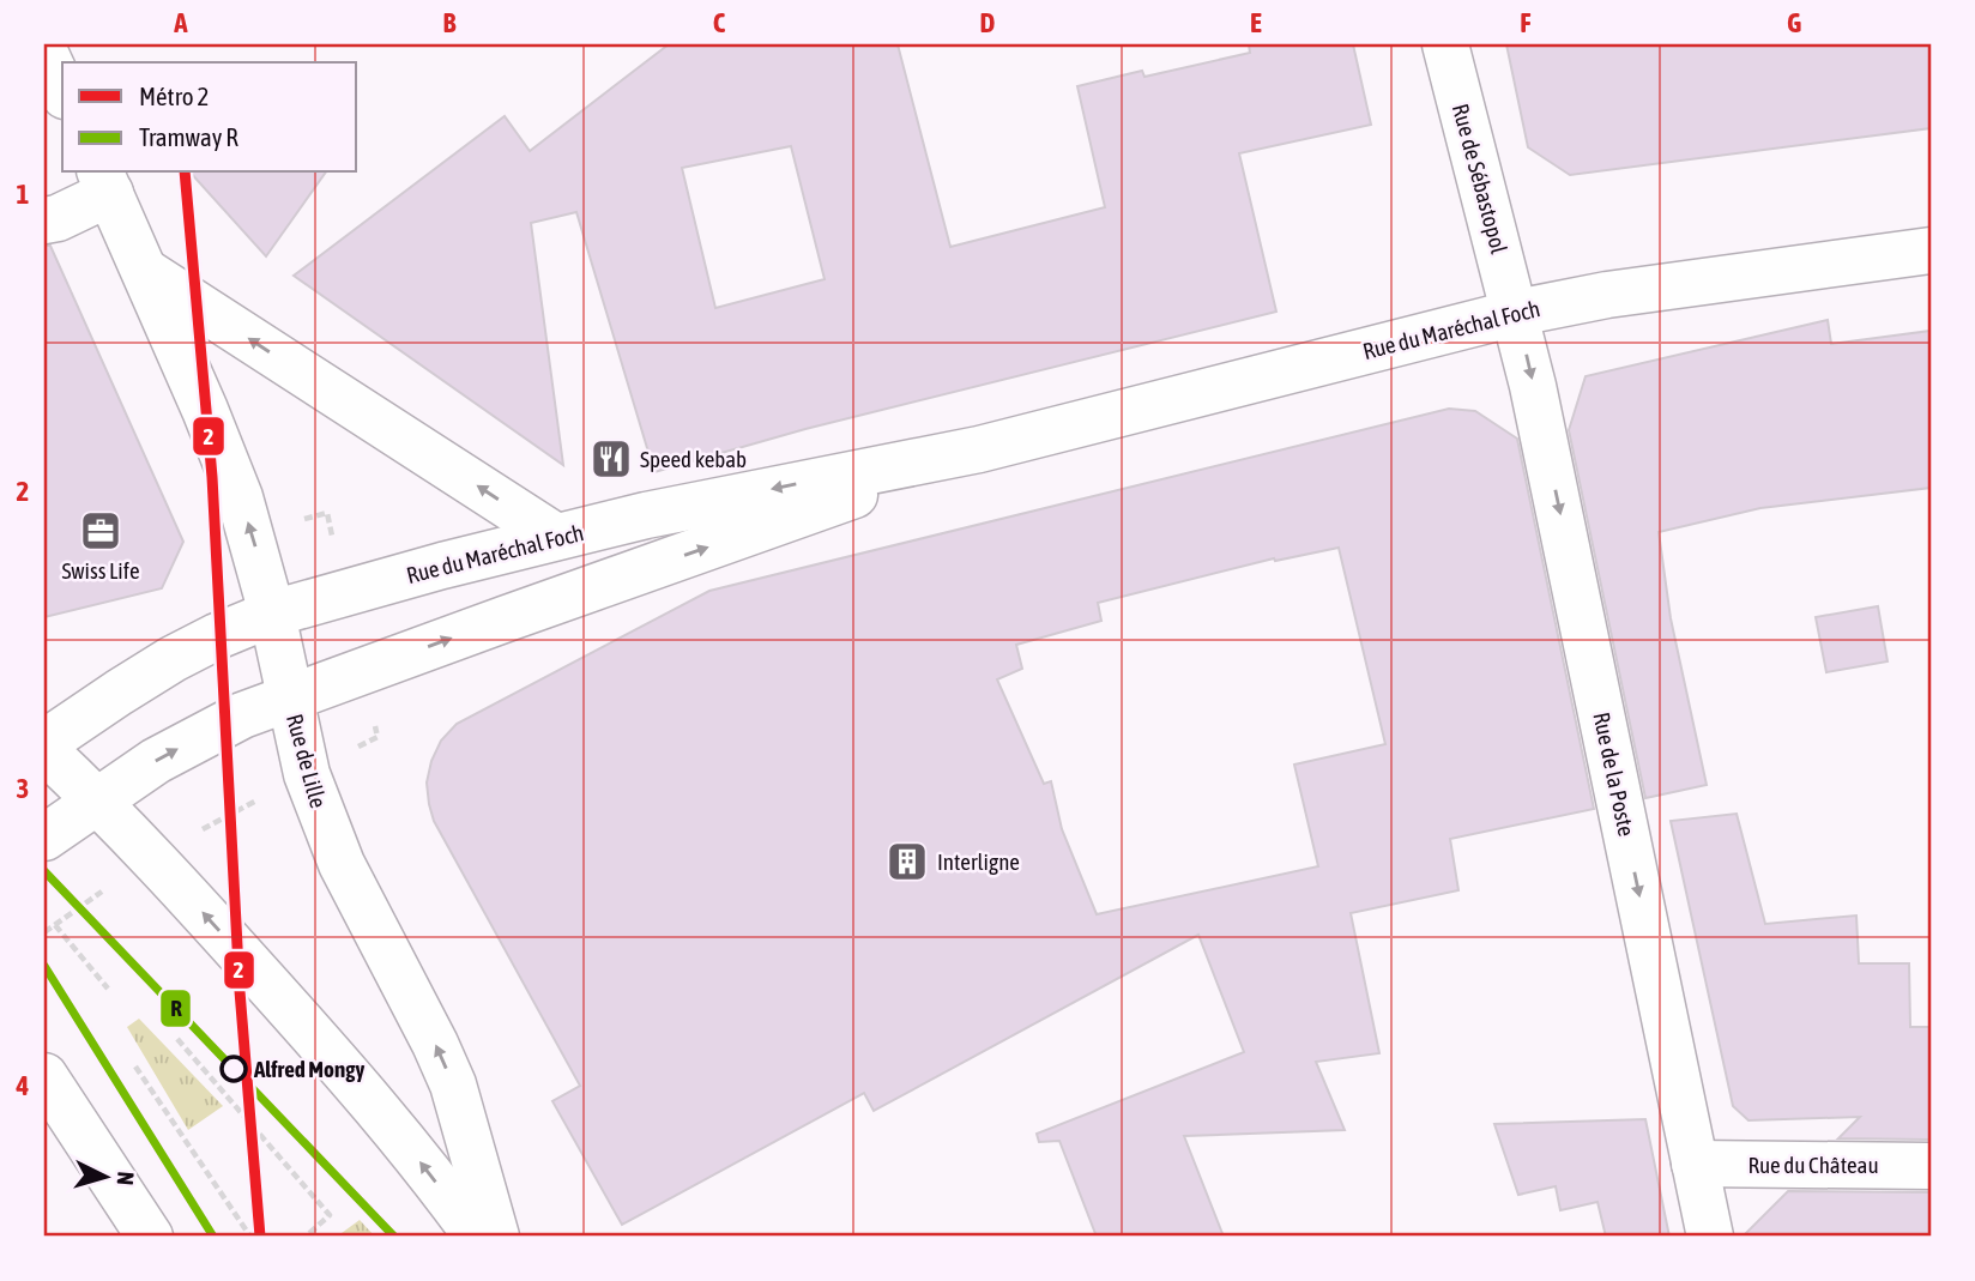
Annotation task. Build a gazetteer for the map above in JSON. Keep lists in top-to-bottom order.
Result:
{
  "streets": {
    "main road": [
      "Rue de Sébastopol",
      "Rue du Maréchal Foch",
      "Rue de Lille",
      "Rue de la Poste",
      "Rue du Château"
    ]
  },
  "crossings": [
    ["Rue de Sébastopol", "Rue du Maréchal Foch"],
    ["Rue de Sébastopol", "Rue de la Poste"],
    ["Rue du Maréchal Foch", "Rue de Lille"],
    ["Rue du Maréchal Foch", "Rue de la Poste"],
    ["Rue de la Poste", "Rue du Château"]
  ],
  "one_way": ["Rue de la Poste"],
  "places": {
    "restaurant": ["Speed kebab"],
    "office": ["Swiss Life"],
    "building": ["Interligne"],
    "other": ["Alfred Mongy"]
  },
  "lines": ["metro line 2", "tram line R"],
  "legend": ["Métro 2", "Tramway R"],
  "north": "right",
  "grid": {
    "columns": [
      "A",
      "B",
      "C",
      "D",
      "E",
      "F",
      "G"
    ],
    "rows": [
      "1",
      "2",
      "3",
      "4"
    ]
  }
}
